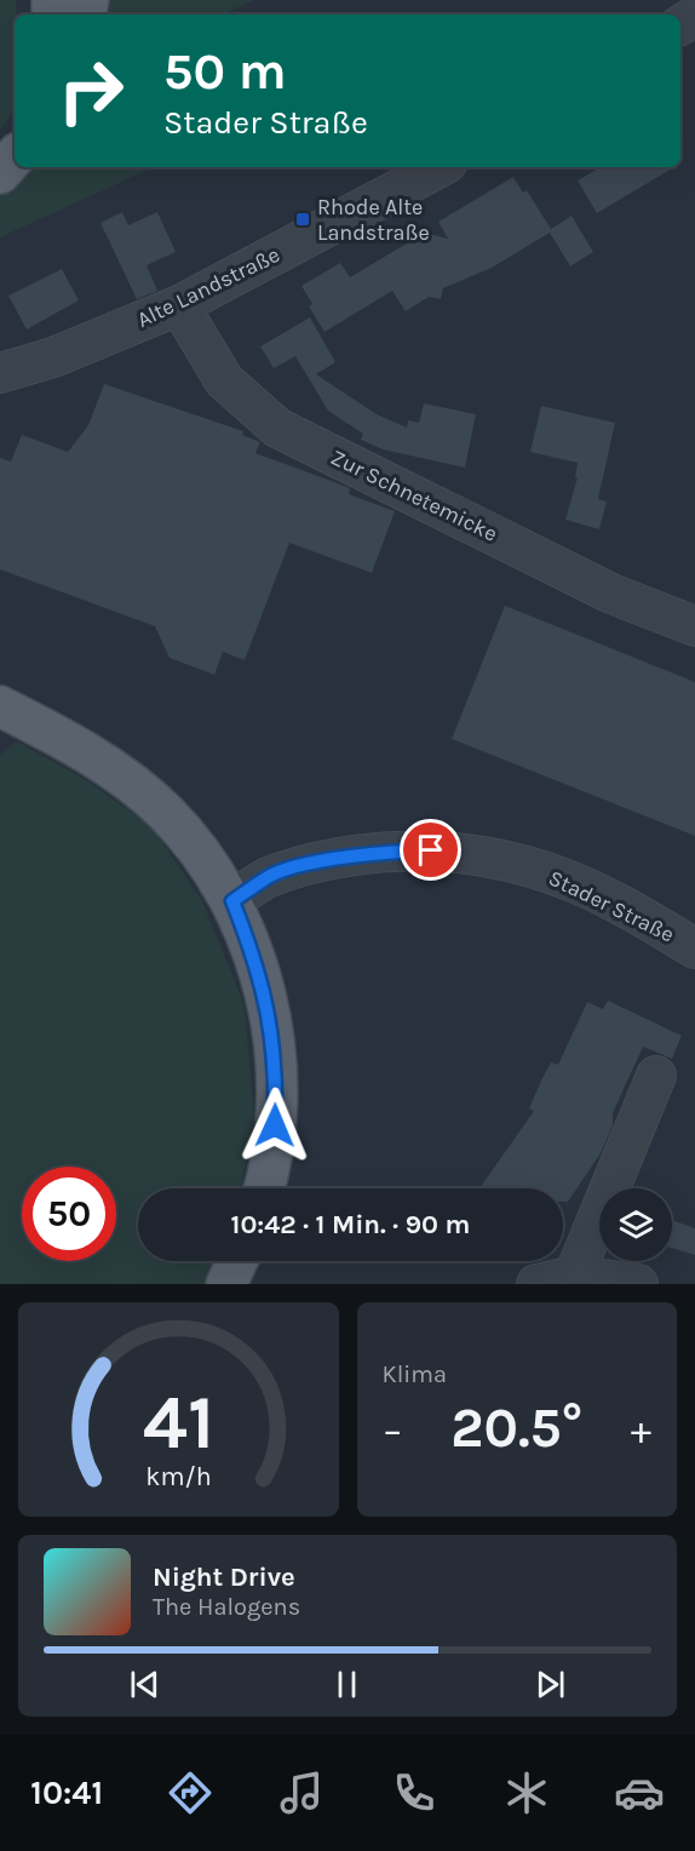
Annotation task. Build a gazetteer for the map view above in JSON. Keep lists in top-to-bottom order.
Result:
{
  "streets": {
    "street": ["Alte Landstraße", "Zur Schnetemicke", "Stader Straße"]
  },
  "crossings": [
    ["Alte Landstraße", "Zur Schnetemicke"]
  ],
  "places": {
    "transit": ["Rhode Alte Landstraße"]
  },
  "page": {
    "turn": ["50 m", "Stader Straße"],
    "limit": "50",
    "trip": "10:42 · 1 Min. · 90 m",
    "tile": "Klima",
    "heat": ["−", "20.5°", "+"],
    "song": ["Night Drive", "The Halogens"],
    "tabs": "10:41",
    "gauge": ["41", "km/h"]
  }
}
